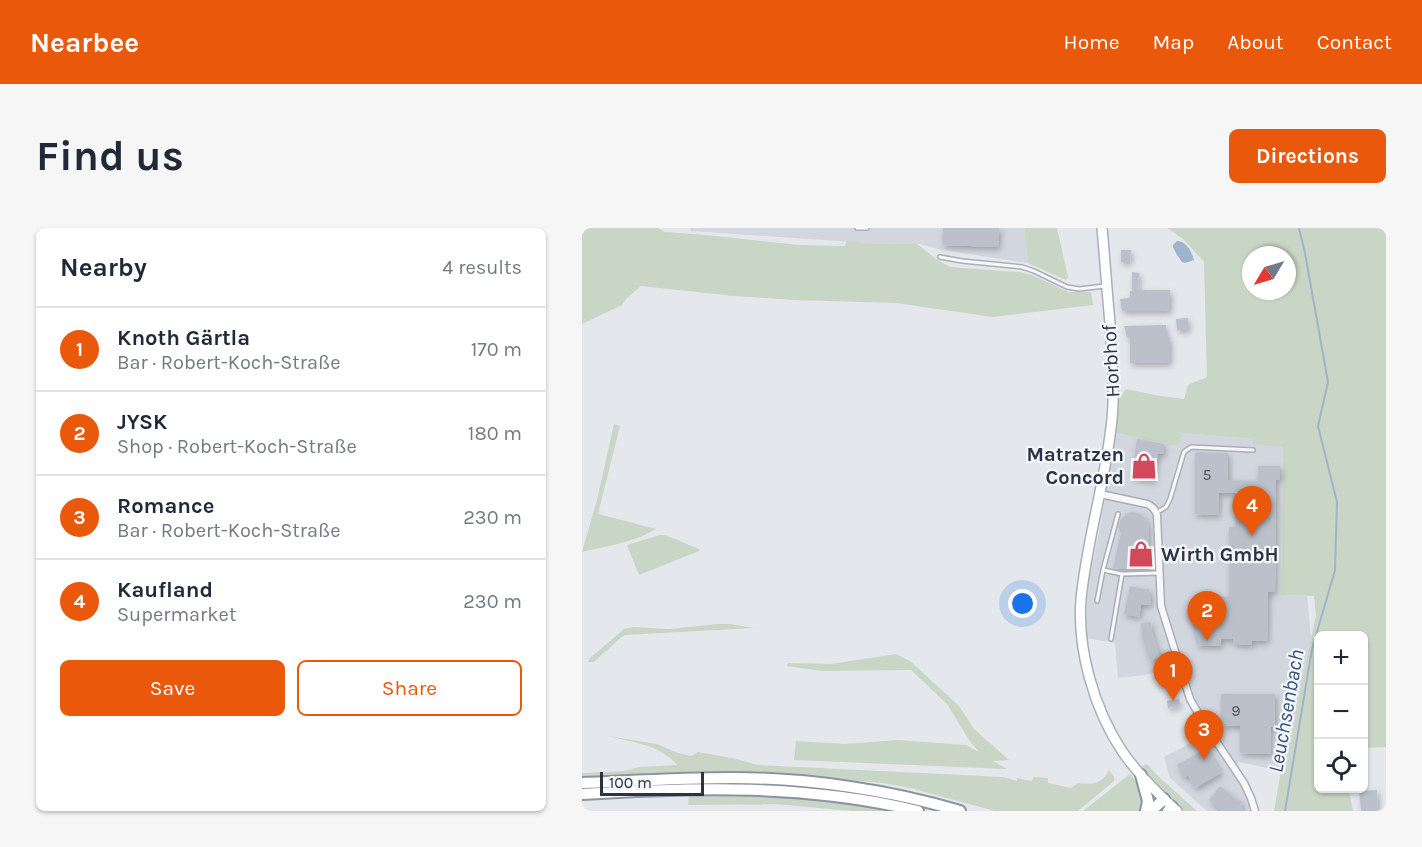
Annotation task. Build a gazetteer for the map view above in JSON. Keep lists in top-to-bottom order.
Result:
{
  "streets": {
    "main road": ["Horbhof"]
  },
  "water": ["Leuchsenbach"],
  "places": {
    "shop": ["Matratzen Concord", "Wirth GmbH"]
  },
  "house_numbers": ["5", "9"],
  "scale_bar": "100 m",
  "north": "bottom left",
  "page": {
    "header": "Nearbee",
    "nav": [
      "Home",
      "Map",
      "About",
      "Contact"
    ],
    "buttons": [
      "Directions",
      ["Save", "Share"]
    ],
    "title": "Find us",
    "heading": ["Nearby", "4 results"],
    "list": [
      {
        "mark": "1",
        "name": "Knoth Gärtla",
        "note": "Bar · Robert-Koch-Straße",
        "value": "170 m"
      },
      {
        "mark": "2",
        "name": "JYSK",
        "note": "Shop · Robert-Koch-Straße",
        "value": "180 m"
      },
      {
        "mark": "3",
        "name": "Romance",
        "note": "Bar · Robert-Koch-Straße",
        "value": "230 m"
      },
      {
        "mark": "4",
        "name": "Kaufland",
        "note": "Supermarket",
        "value": "230 m"
      }
    ],
    "pins": [
      "4",
      "2",
      "1",
      "3"
    ],
    "map_buttons": ["+", "−"],
    "scale": "100 m"
  }
}
